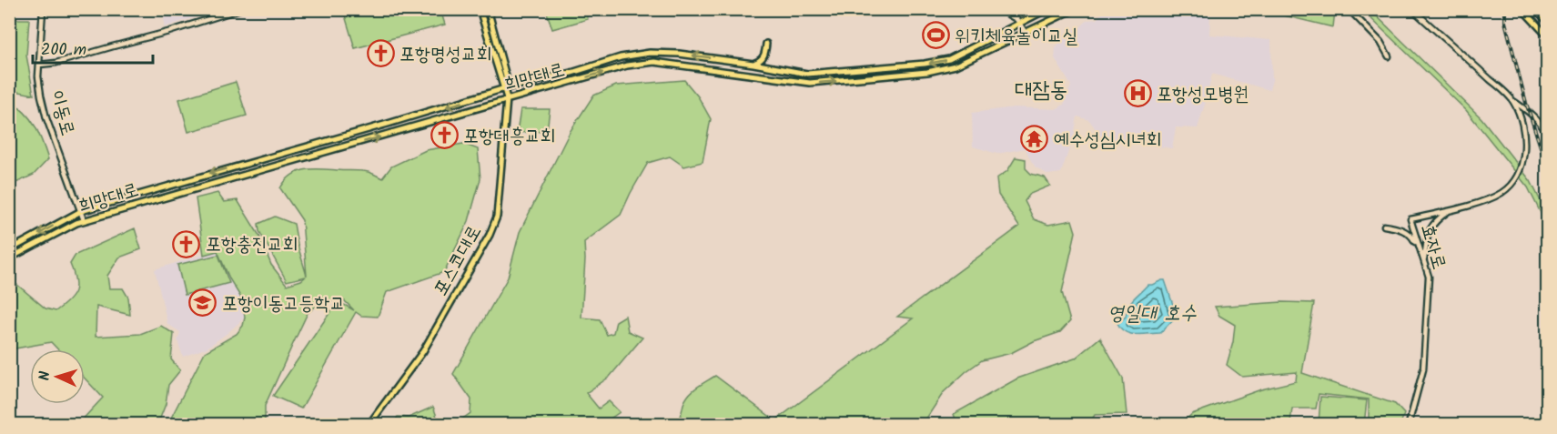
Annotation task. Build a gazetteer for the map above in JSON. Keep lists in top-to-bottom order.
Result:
{
  "streets": {
    "main road": ["희망대로", "포스코대로"],
    "street": ["이동로", "효자로"]
  },
  "crossings": [
    ["희망대로", "이동로"],
    ["희망대로", "포스코대로"]
  ],
  "districts": ["대잠동"],
  "water": ["영일대 호수"],
  "places": {
    "sports": ["위키체육놀이교실"],
    "church": ["포항명성교회", "포항대흥교회", "포항충진교회"],
    "hospital": ["포항성모병원"],
    "temple": ["예수성심시녀회"],
    "school or university": ["포항이동고등학교"]
  },
  "scale_bar": "200 m",
  "north": "left"
}
